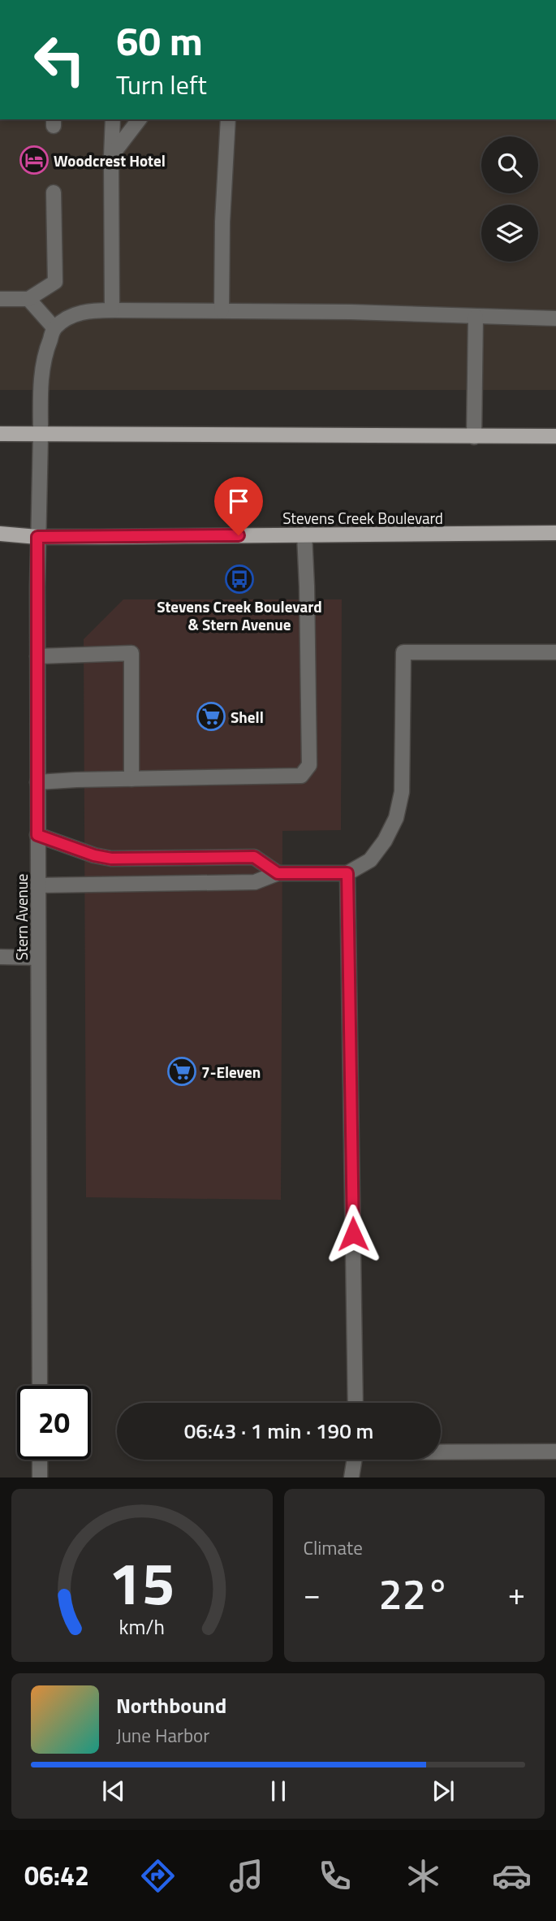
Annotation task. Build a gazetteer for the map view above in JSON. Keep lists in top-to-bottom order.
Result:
{
  "streets": {
    "main road": ["Stevens Creek Boulevard"],
    "street": ["Stern Avenue"]
  },
  "crossings": [
    ["Stevens Creek Boulevard", "Stern Avenue"]
  ],
  "places": {
    "hotel": ["Woodcrest Hotel"],
    "bus stop": ["Stevens Creek Boulevard & Stern Avenue"],
    "supermarket": ["Shell", "7-Eleven"]
  },
  "page": {
    "turn": ["60 m", "Turn left"],
    "limit": "20",
    "trip": "06:43 · 1 min · 190 m",
    "tile": "Climate",
    "heat": ["−", "22°", "+"],
    "song": ["Northbound", "June Harbor"],
    "tabs": "06:42",
    "gauge": ["15", "km/h"]
  }
}
